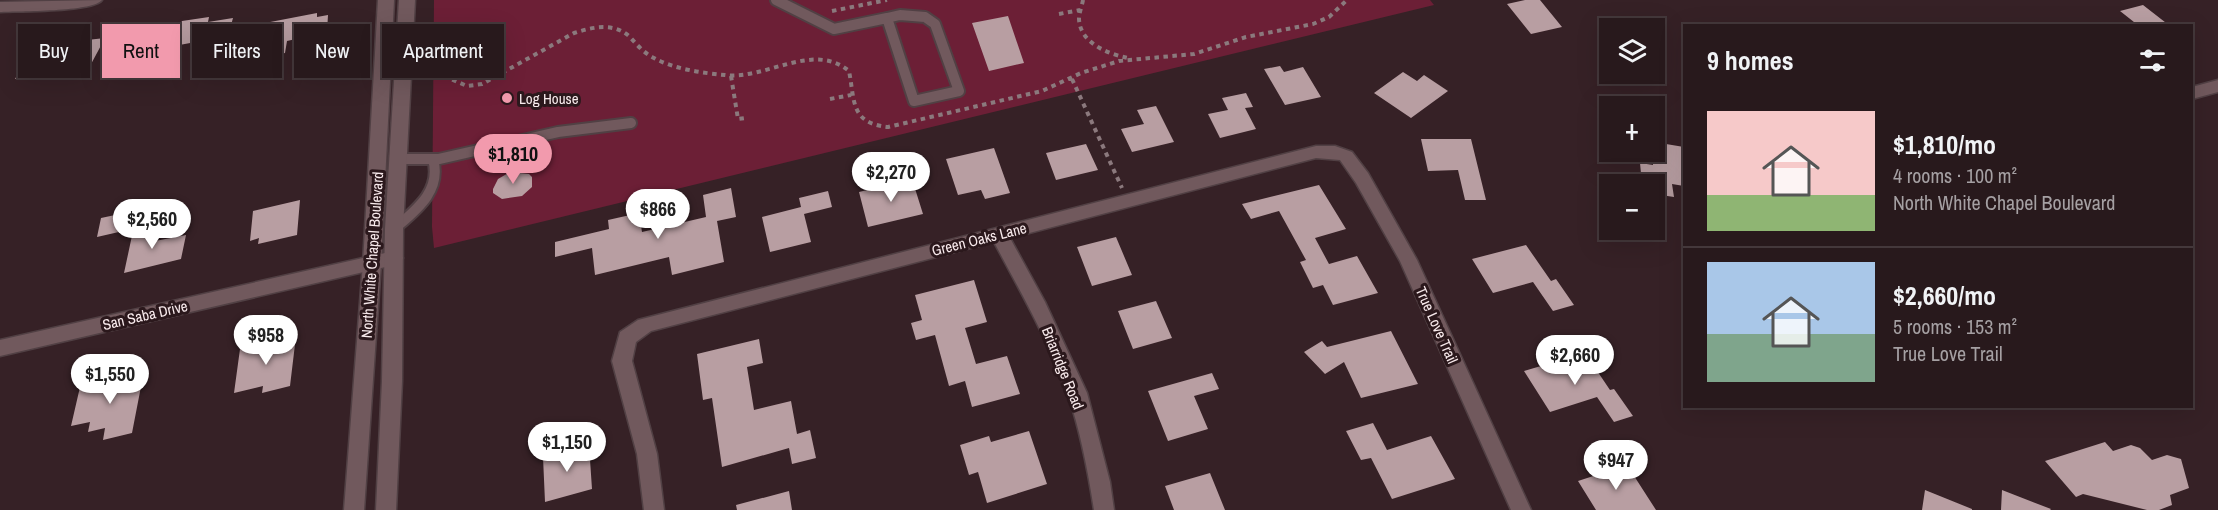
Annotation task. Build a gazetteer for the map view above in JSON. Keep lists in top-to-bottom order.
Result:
{
  "streets": {
    "street": [
      "Green Oaks Lane",
      "North White Chapel Boulevard",
      "San Saba Drive",
      "True Love Trail",
      "Briarridge Road"
    ]
  },
  "crossings": [
    ["Green Oaks Lane", "True Love Trail"],
    ["Green Oaks Lane", "Briarridge Road"],
    ["North White Chapel Boulevard", "San Saba Drive"]
  ],
  "places": ["Log House"],
  "page": {
    "map_buttons": ["+", "−"],
    "chip": [
      "Buy",
      "Rent",
      "Filters",
      "New",
      "Apartment"
    ],
    "heading": "9 homes",
    "list": [
      {
        "name": "$1,810/mo",
        "note": "4 rooms · 100 m² · North White Chapel Boulevard"
      },
      {
        "name": "$2,660/mo",
        "note": "5 rooms · 153 m² · True Love Trail"
      }
    ],
    "price": [
      "$1,810",
      "$2,270",
      "$866",
      "$2,560",
      "$958",
      "$2,660",
      "$1,550",
      "$1,150",
      "$947"
    ]
  }
}
